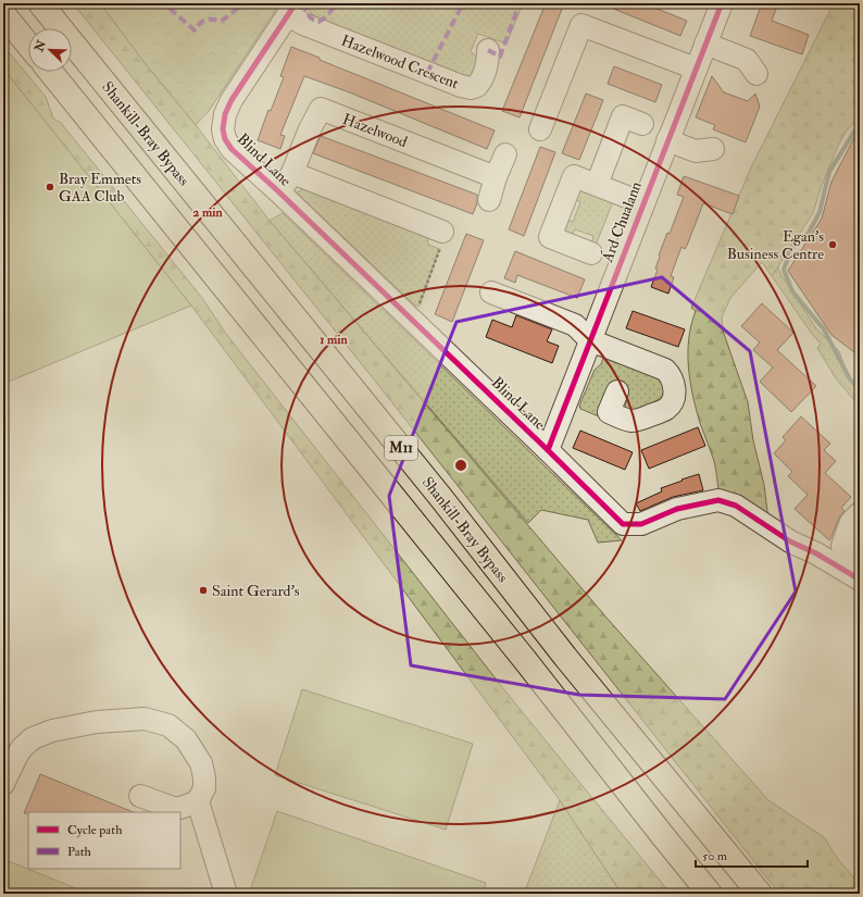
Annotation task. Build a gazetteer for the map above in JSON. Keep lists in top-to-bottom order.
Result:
{
  "streets": {
    "highway": ["Shankill-Bray Bypass", "M11"],
    "street": [
      "Hazelwood Crescent",
      "Hazelwood",
      "Blind Lane",
      "Árd Chualann"
    ]
  },
  "crossings": [
    ["Hazelwood Crescent", "Blind Lane"],
    ["Hazelwood", "Blind Lane"],
    ["Blind Lane", "Árd Chualann"]
  ],
  "places": ["Bray Emmets GAA Club", "Egan's Business Centre", "Saint Gerard's"],
  "legend": ["Cycle path", "Path"],
  "scale_bar": "50 m",
  "north": "top left",
  "rings": ["2 min", "1 min"]
}
